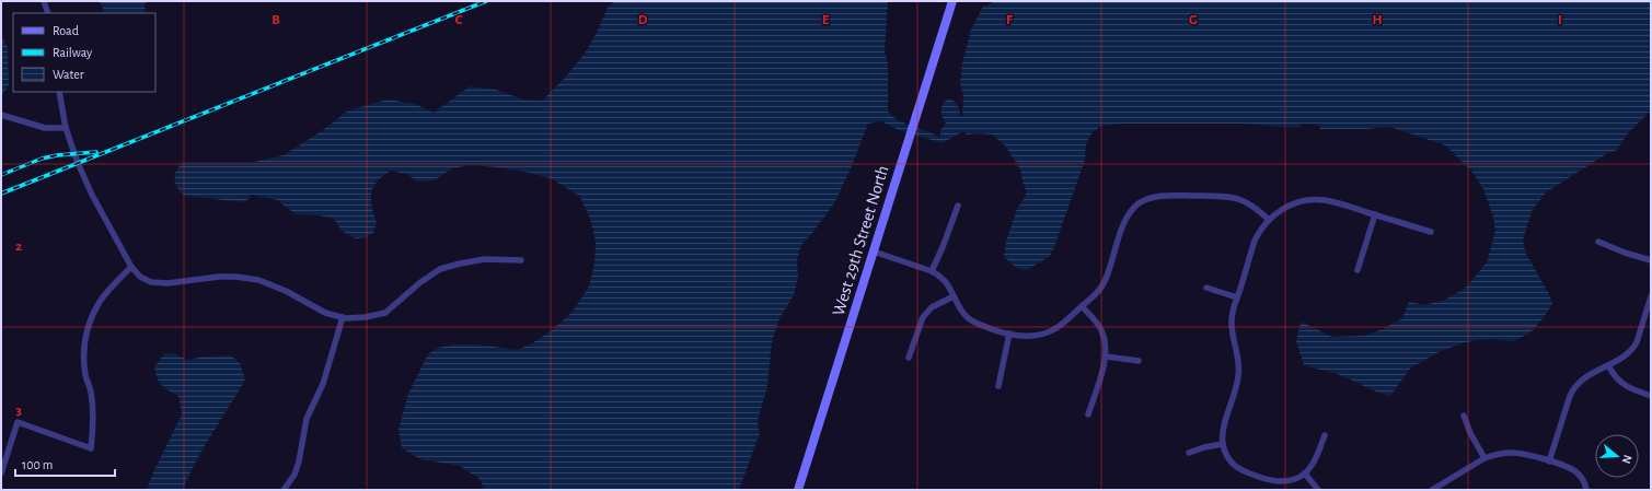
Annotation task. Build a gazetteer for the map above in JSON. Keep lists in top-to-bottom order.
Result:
{
  "streets": {
    "main road": ["West 29th Street North"]
  },
  "legend": ["Road", "Railway", "Water"],
  "scale_bar": "100 m",
  "north": "right",
  "grid": {
    "columns": [
      "B",
      "C",
      "D",
      "E",
      "F",
      "G",
      "H",
      "I"
    ],
    "rows": ["2", "3"]
  }
}
